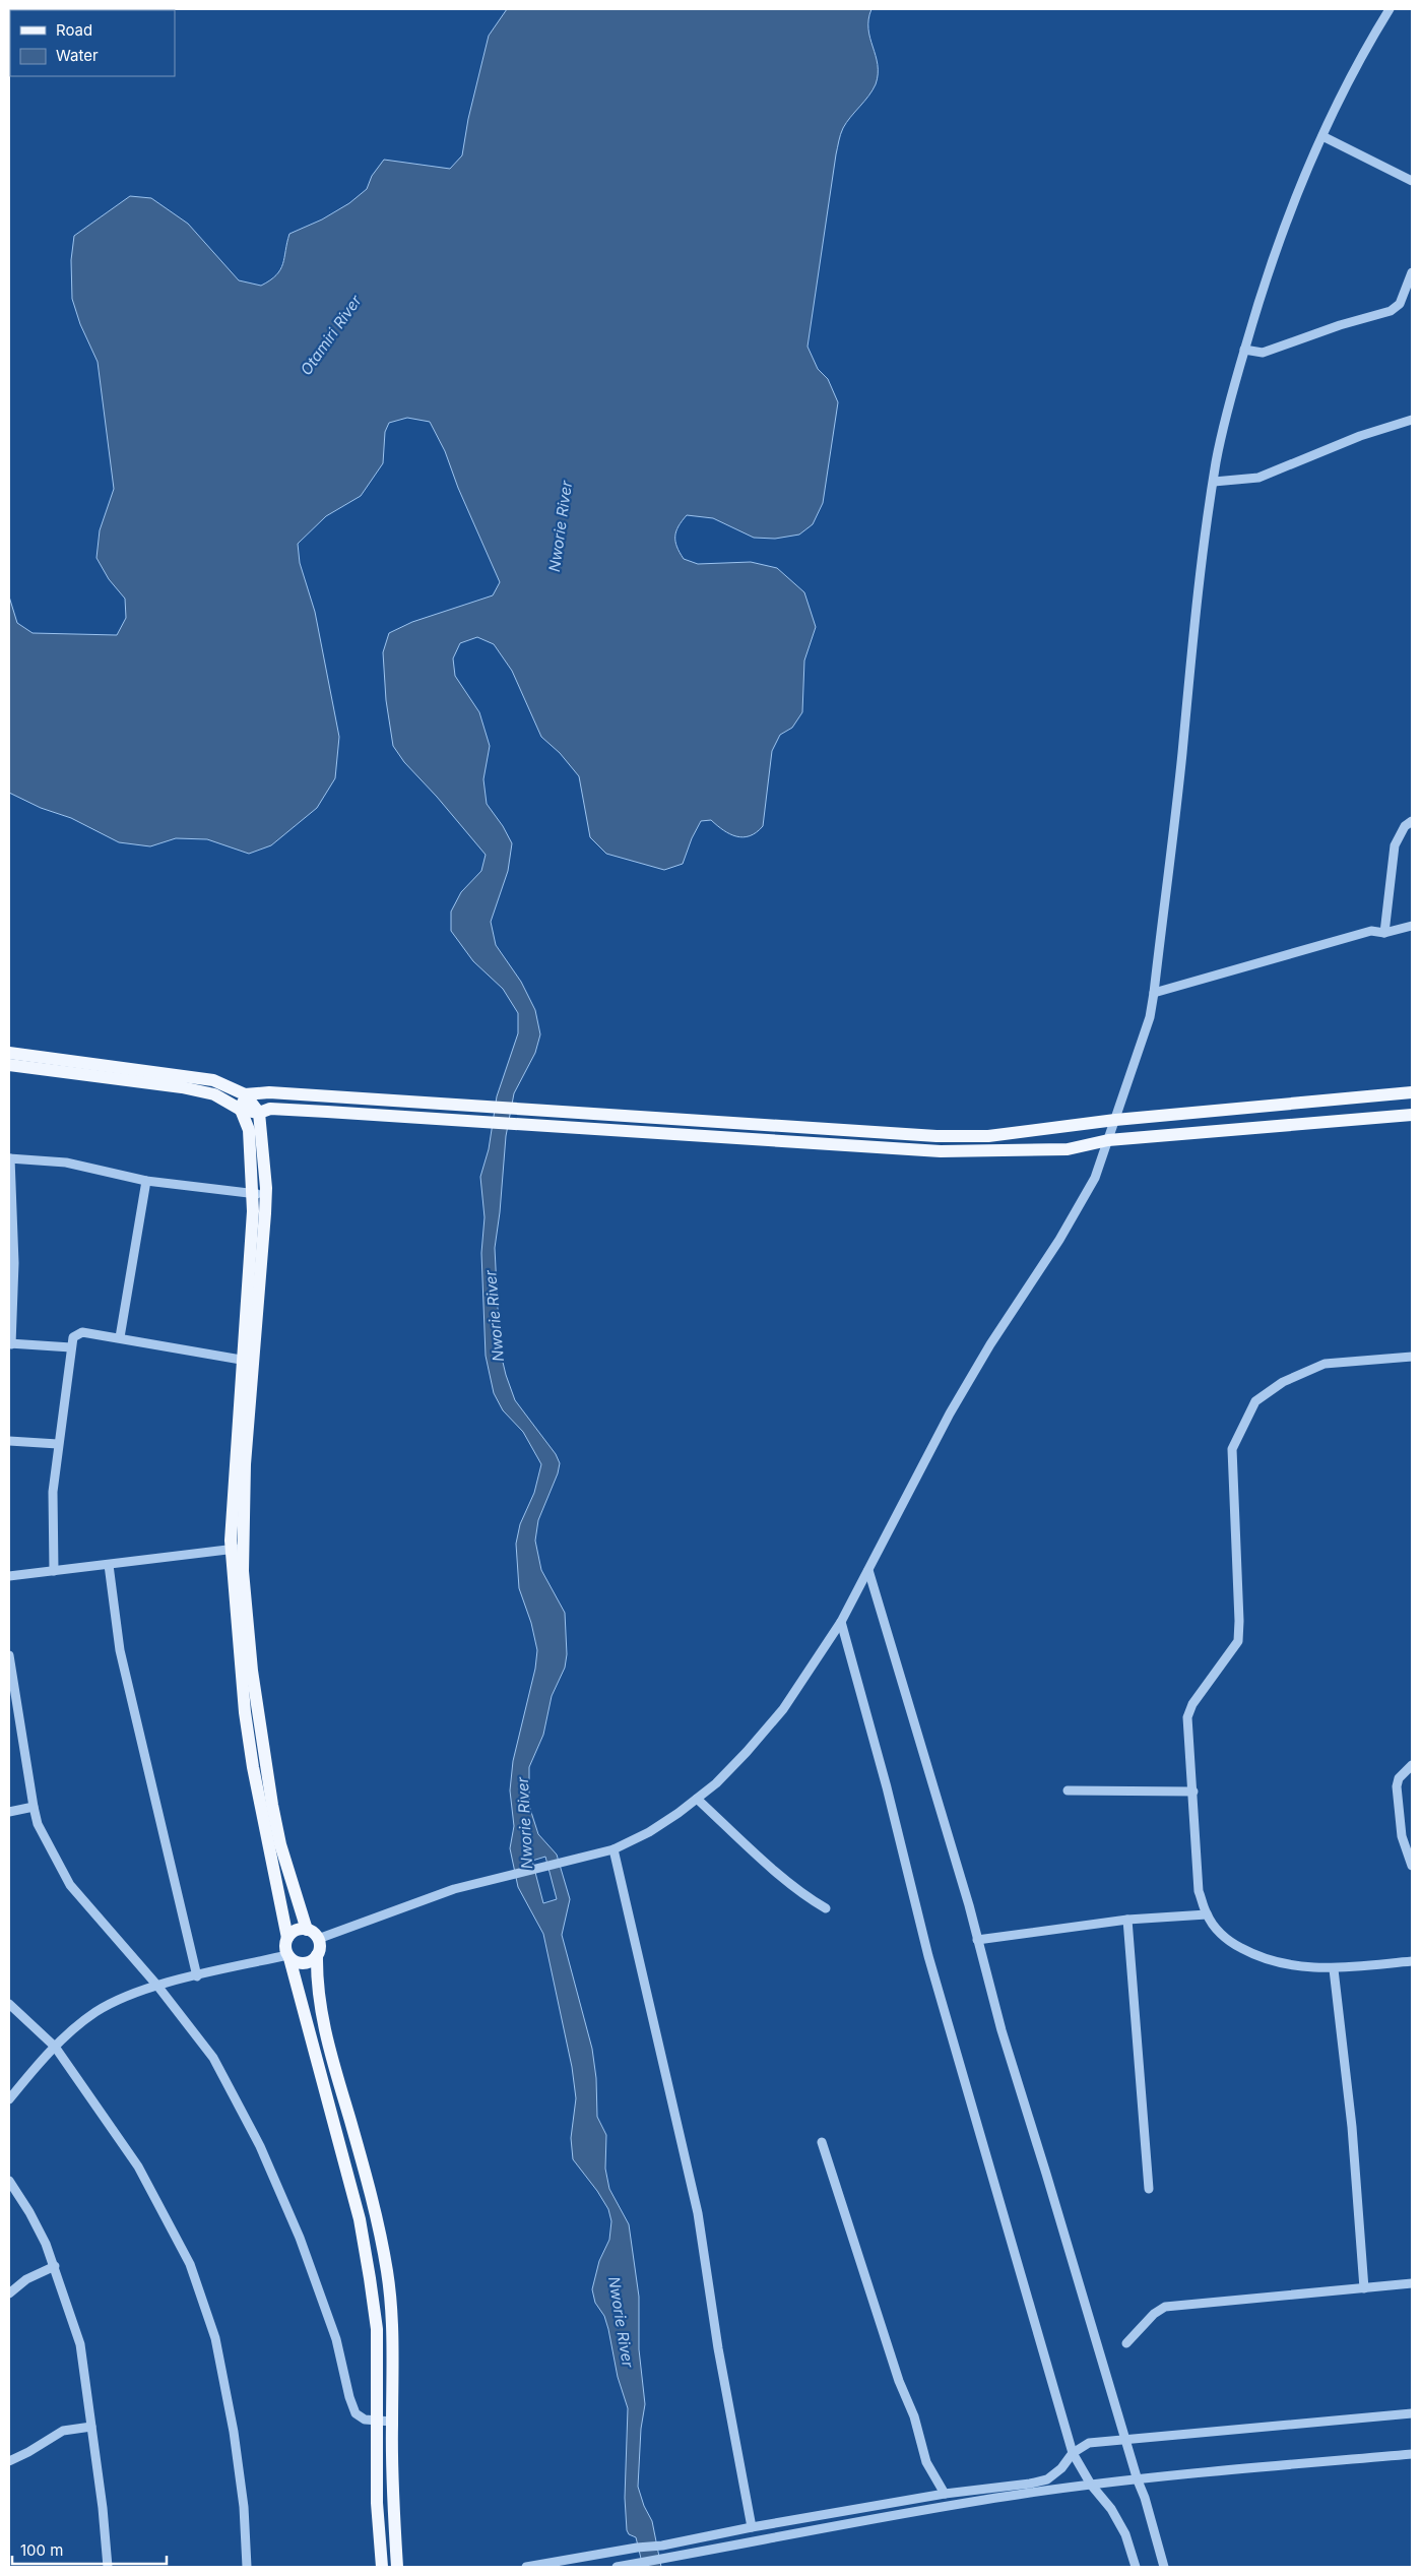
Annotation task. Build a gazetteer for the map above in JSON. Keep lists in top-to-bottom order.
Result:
{
  "water": ["Otamiri River", "Nworie River"],
  "legend": ["Road", "Water"],
  "scale_bar": "100 m"
}
